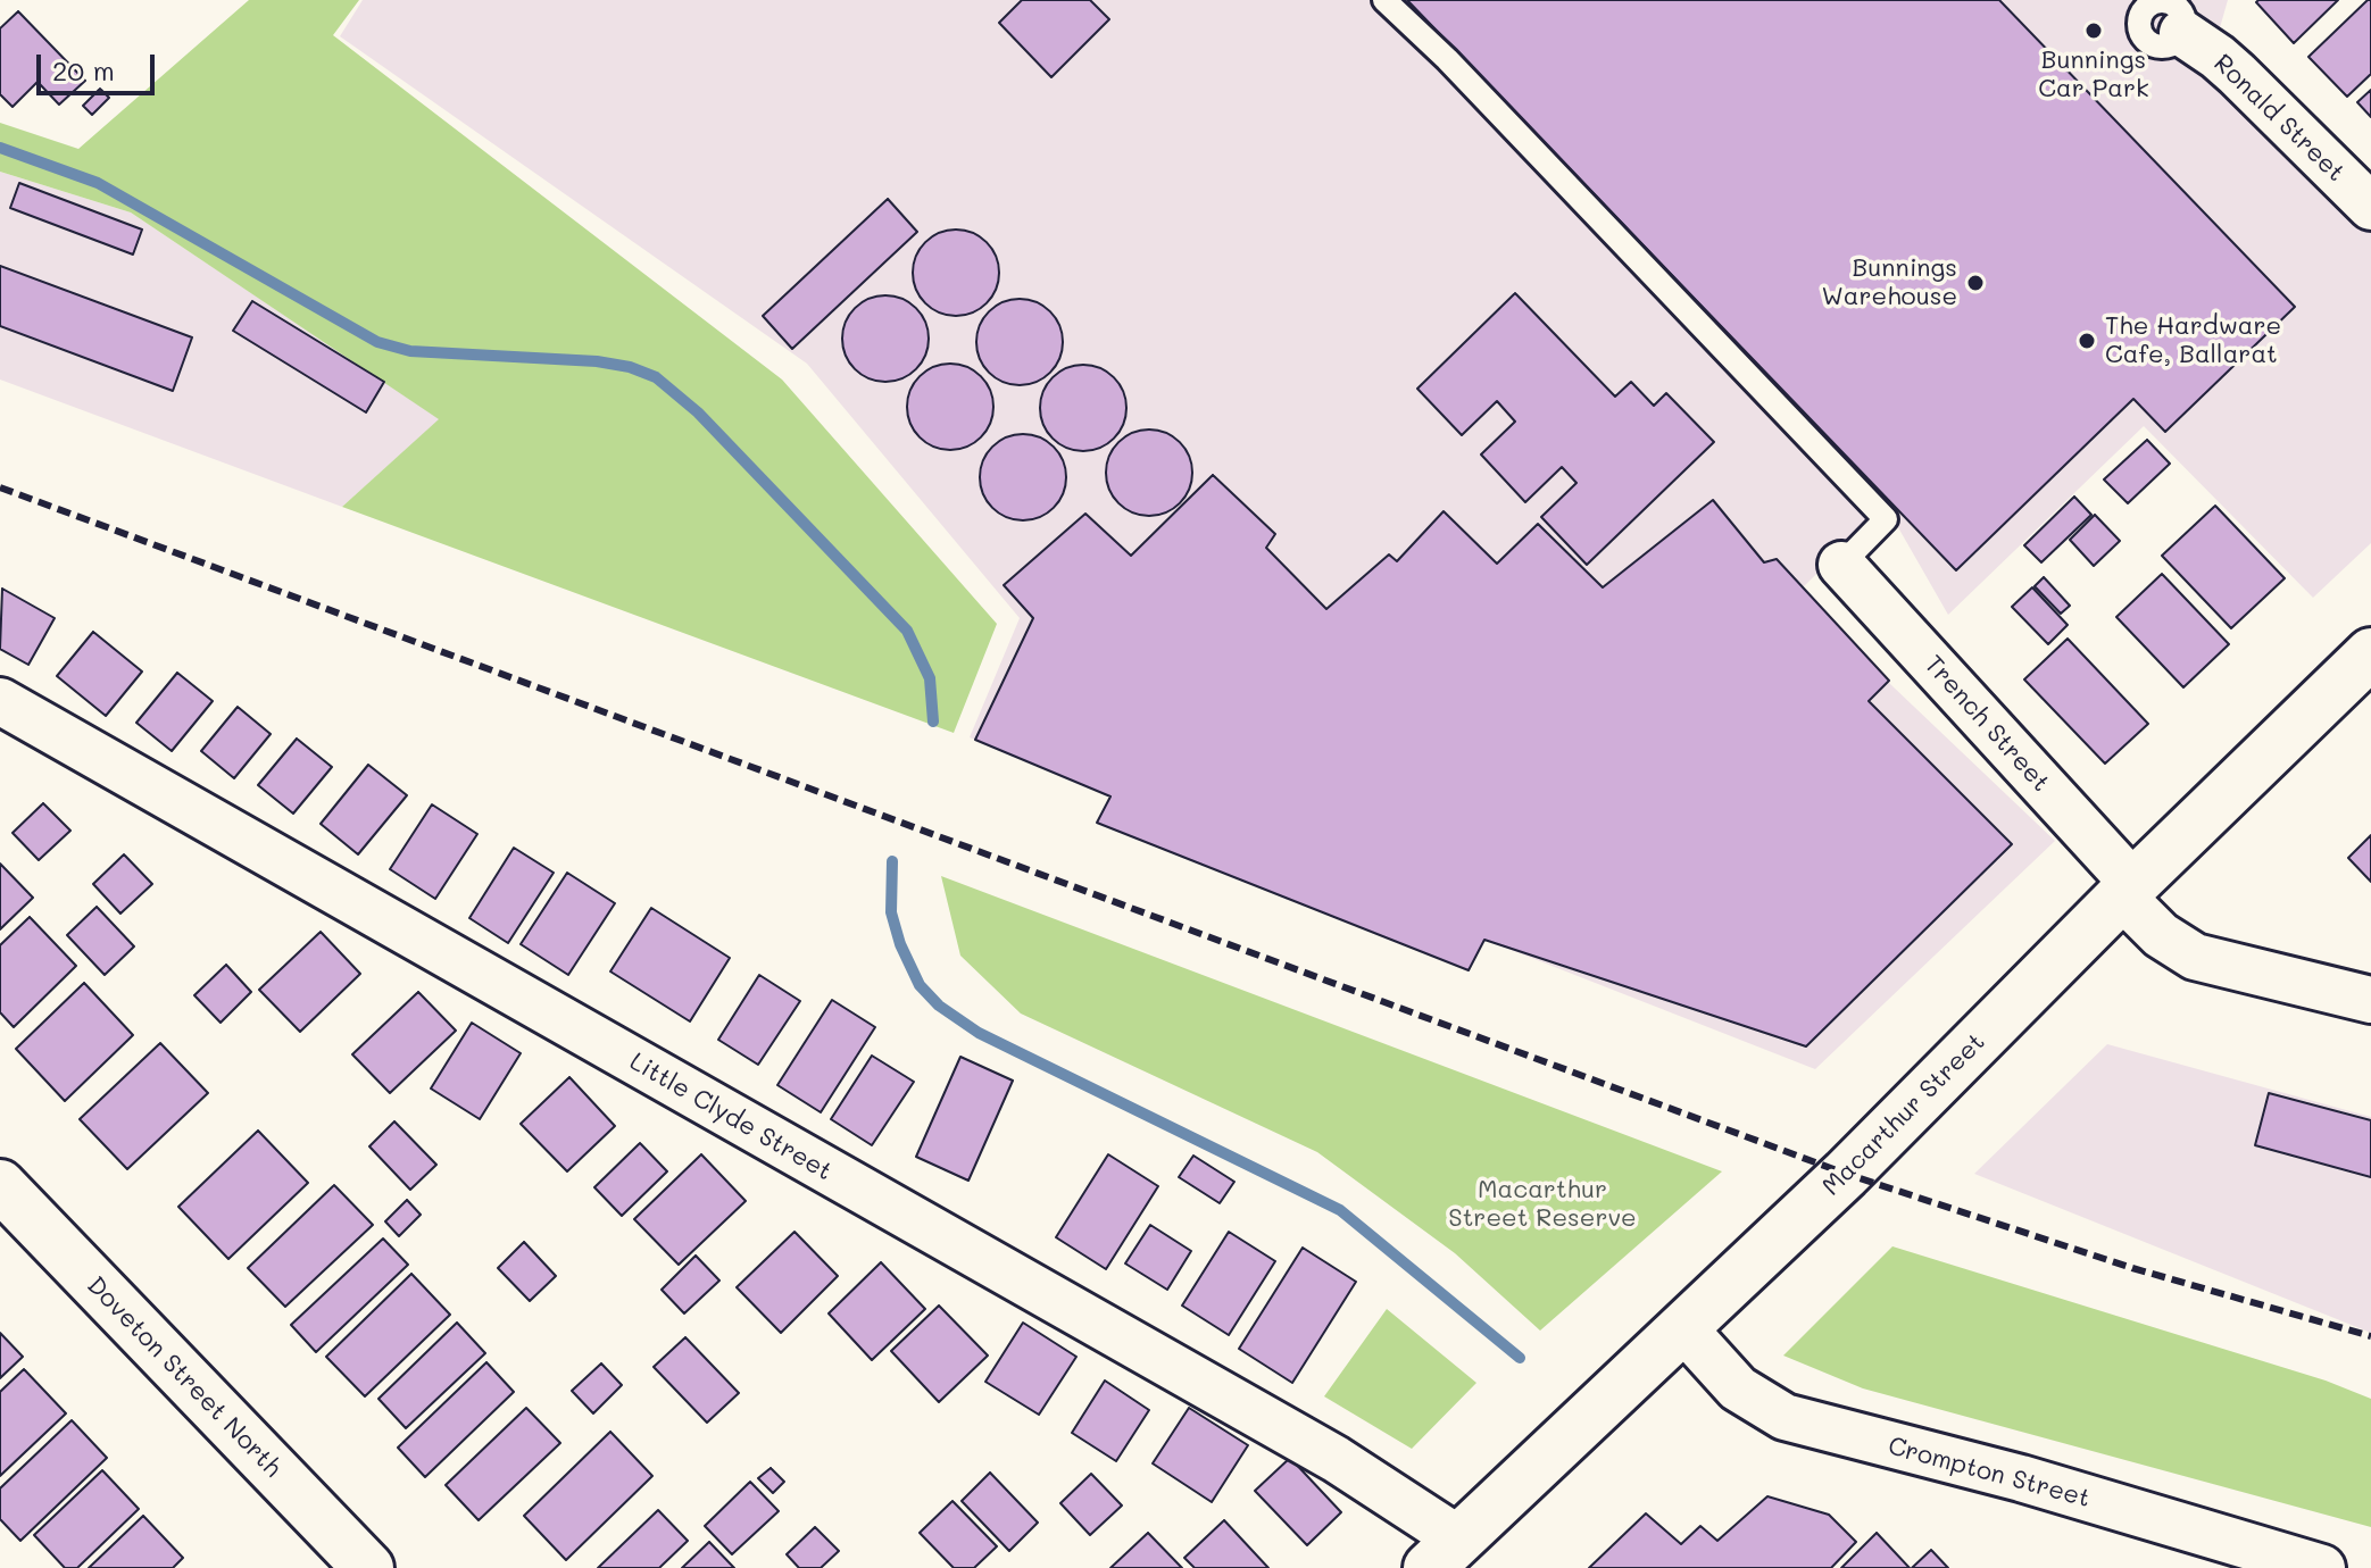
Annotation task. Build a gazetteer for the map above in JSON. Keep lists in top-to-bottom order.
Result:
{
  "streets": {
    "main road": ["Macarthur Street", "Doveton Street North"],
    "street": [
      "Ronald Street",
      "Trench Street",
      "Little Clyde Street",
      "Crompton Street"
    ]
  },
  "crossings": [
    ["Trench Street", "Macarthur Street"],
    ["Macarthur Street", "Little Clyde Street"],
    ["Macarthur Street", "Crompton Street"]
  ],
  "parks": ["Macarthur Street Reserve"],
  "places": ["Bunnings Car Park", "Bunnings Warehouse", "The Hardware Cafe, Ballarat"],
  "scale_bar": "20 m"
}
